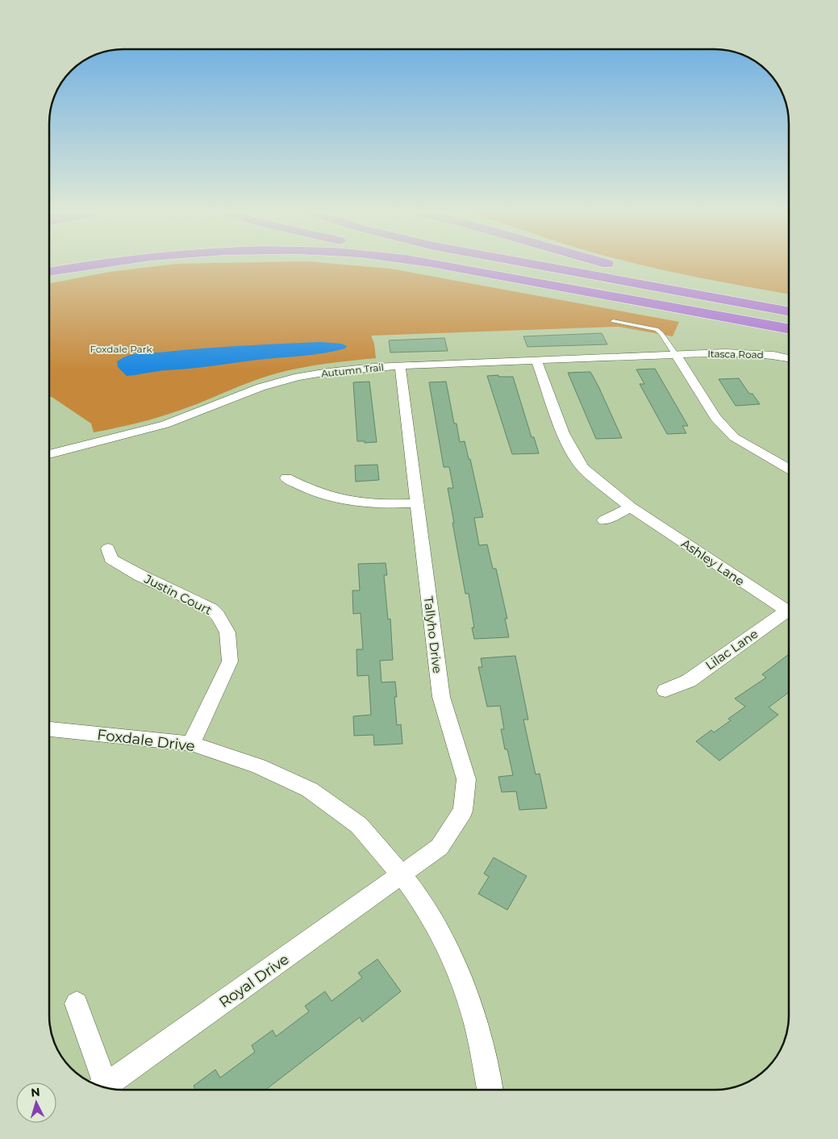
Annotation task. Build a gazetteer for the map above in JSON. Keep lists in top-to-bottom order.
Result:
{
  "streets": {
    "street": [
      "Itasca Road",
      "Autumn Trail",
      "Ashley Lane",
      "Justin Court",
      "Tallyho Drive",
      "Lilac Lane",
      "Foxdale Drive",
      "Royal Drive"
    ]
  },
  "crossings": [
    ["Itasca Road", "Autumn Trail"],
    ["Autumn Trail", "Ashley Lane"],
    ["Autumn Trail", "Tallyho Drive"],
    ["Justin Court", "Foxdale Drive"],
    ["Tallyho Drive", "Foxdale Drive"],
    ["Tallyho Drive", "Royal Drive"],
    ["Foxdale Drive", "Royal Drive"]
  ],
  "parks": ["Foxdale Park"],
  "north": "top"
}
